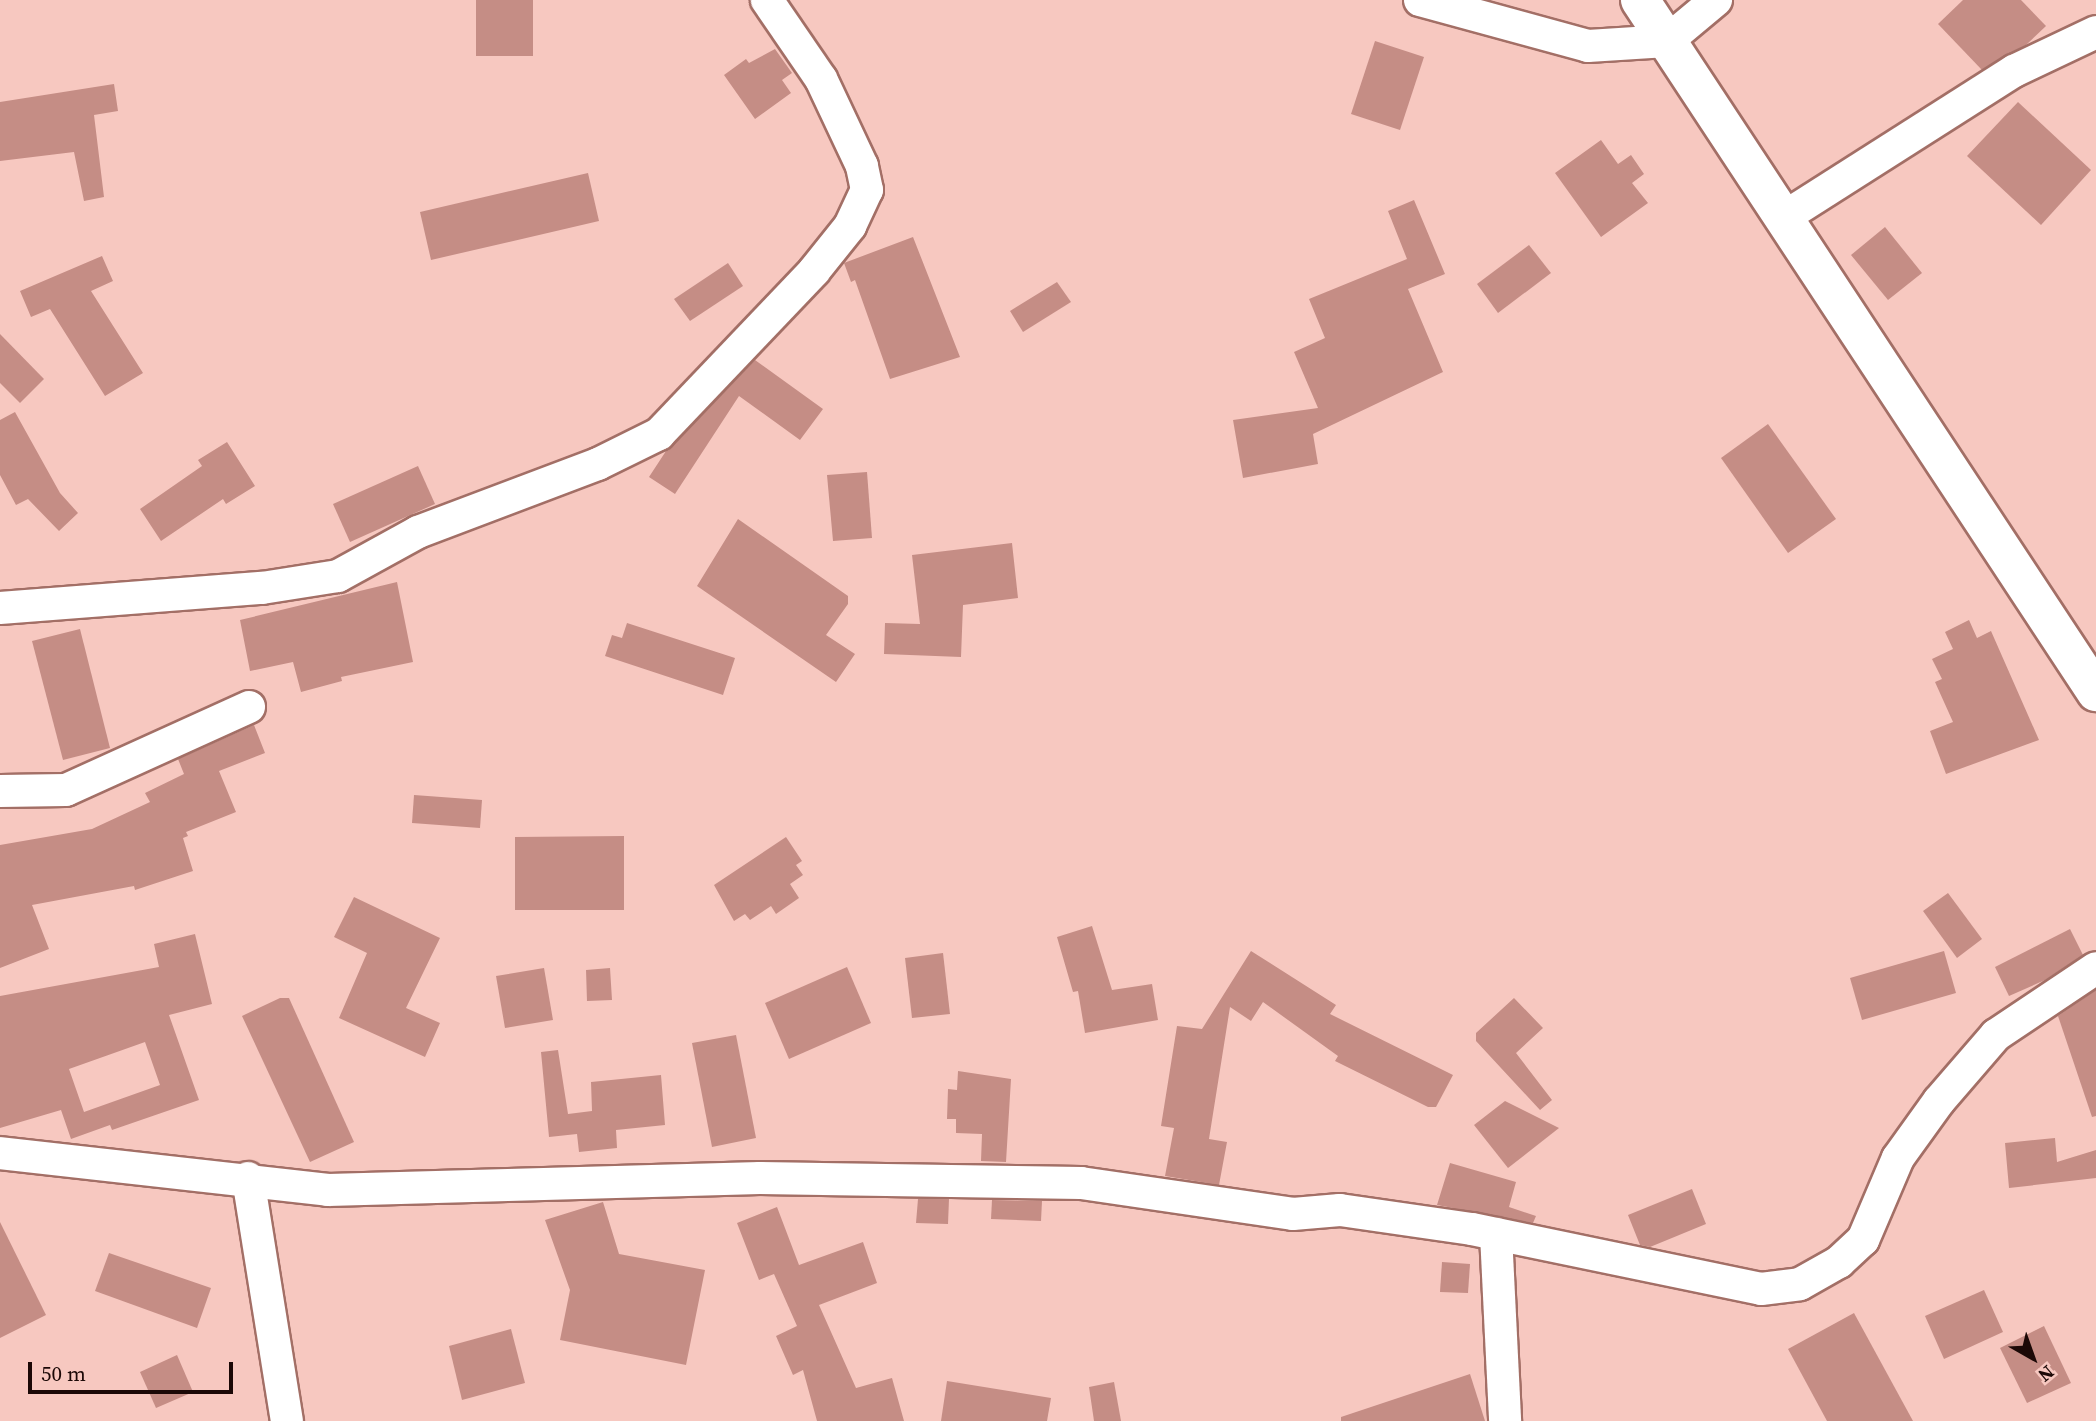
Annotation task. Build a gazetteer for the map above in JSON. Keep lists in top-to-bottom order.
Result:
{
  "scale_bar": "50 m",
  "north": "bottom right"
}
